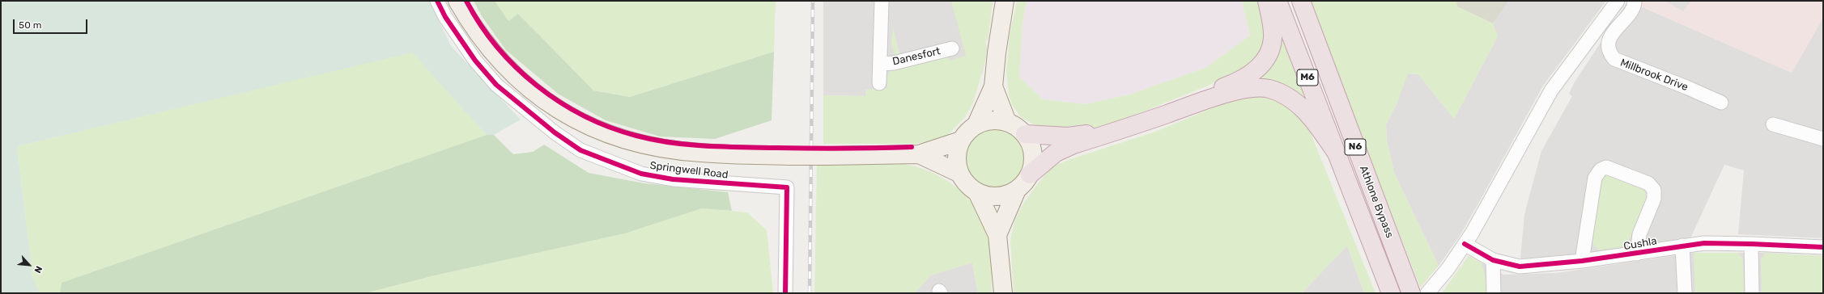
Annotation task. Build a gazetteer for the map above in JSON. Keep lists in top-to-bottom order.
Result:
{
  "streets": {
    "highway": ["M6", "N6", "Athlone Bypass"],
    "street": [
      "Danesfort",
      "Millbrook Drive",
      "Springwell Road",
      "Cushla"
    ]
  },
  "crossings": [
    ["M6", "Athlone Bypass"]
  ],
  "scale_bar": "50 m",
  "north": "bottom right"
}
